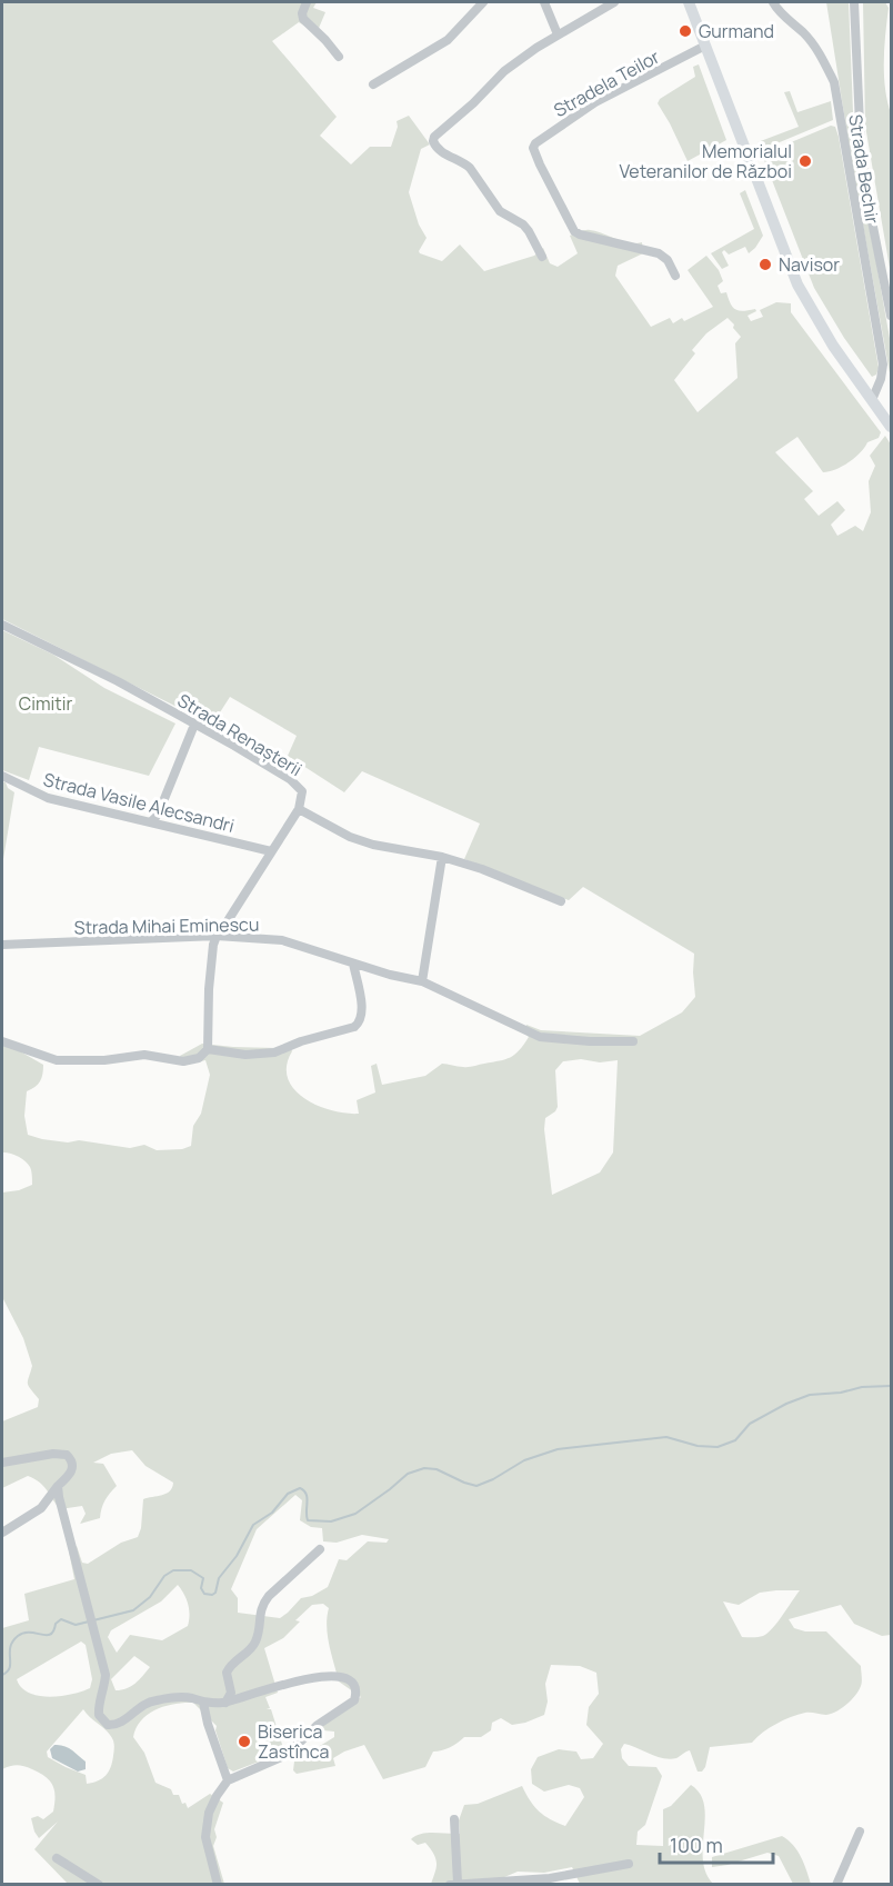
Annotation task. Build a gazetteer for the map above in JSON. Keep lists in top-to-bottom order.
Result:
{
  "streets": {
    "street": [
      "Stradela Teilor",
      "Strada Bechir",
      "Strada Renașterii",
      "Strada Vasile Alecsandri",
      "Strada Mihai Eminescu"
    ]
  },
  "parks": ["Cimitir"],
  "places": [
    "Gurmand",
    "Memorialul Veteranilor de Război",
    "Navisor",
    "Biserica Zastînca"
  ],
  "scale_bar": "100 m"
}
